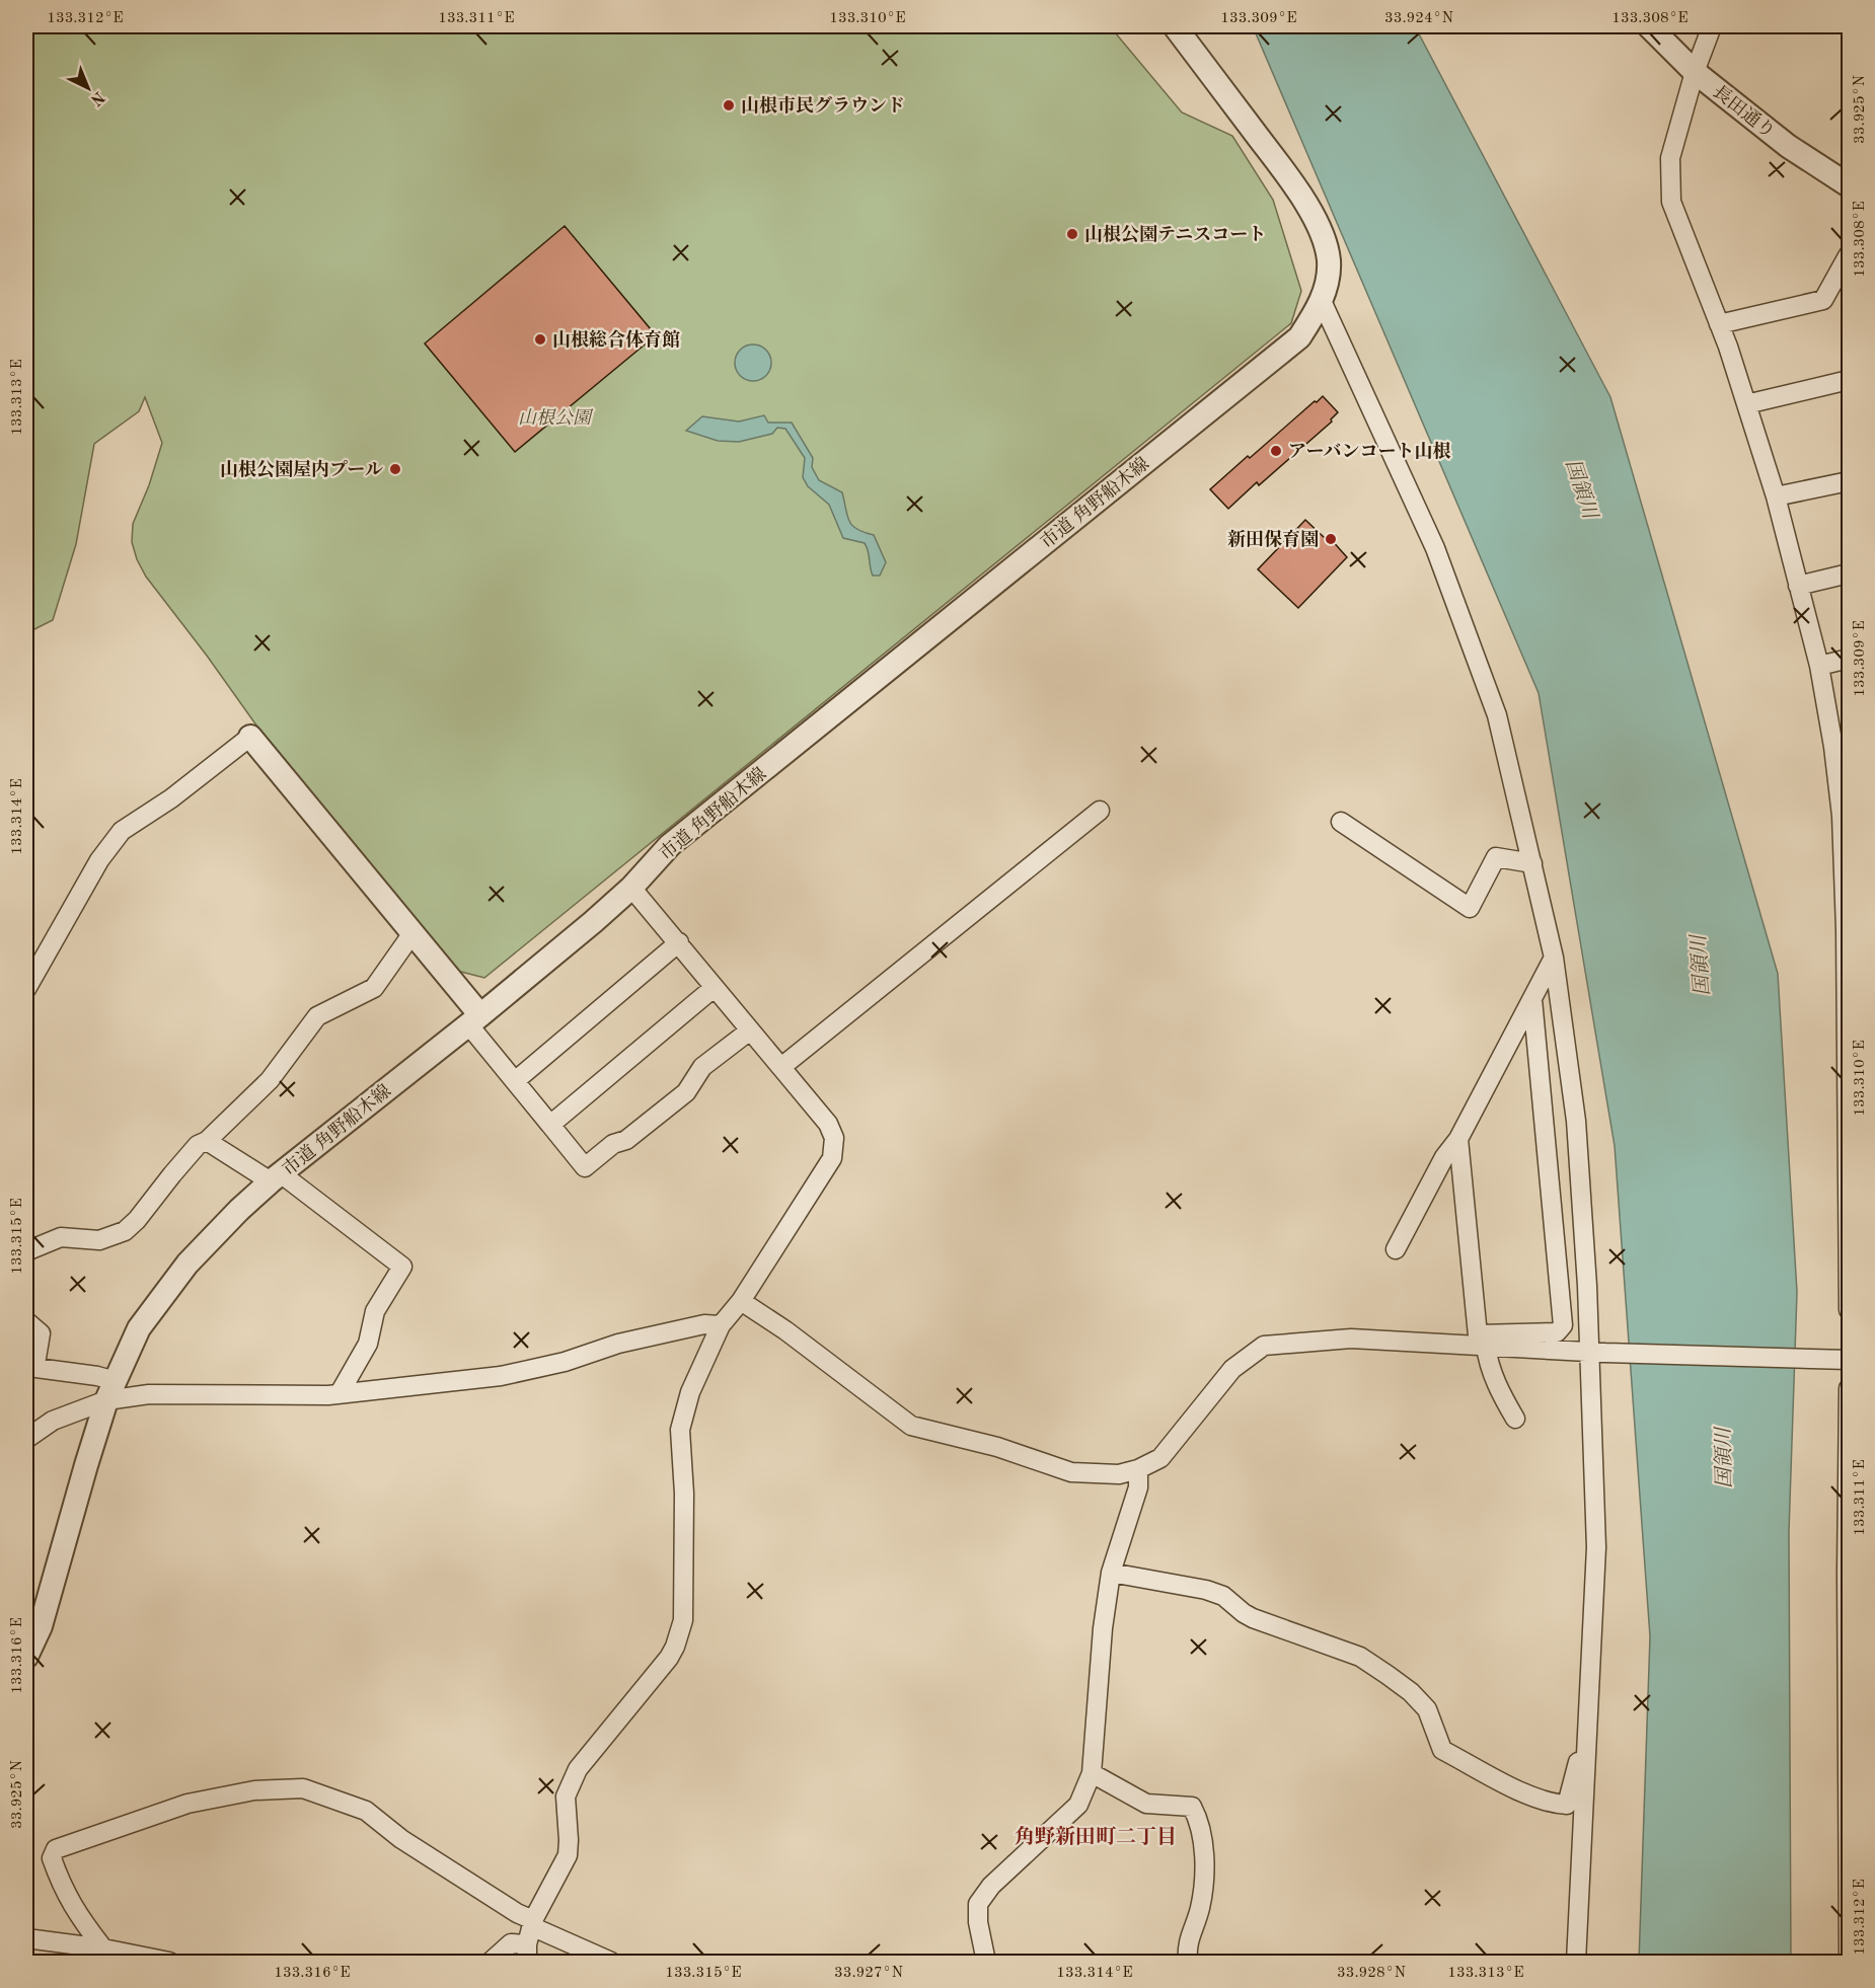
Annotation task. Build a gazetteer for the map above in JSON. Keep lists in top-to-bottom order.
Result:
{
  "streets": {
    "street": ["長田通り", "市道 角野船木線"]
  },
  "districts": ["角野新田町二丁目"],
  "water": ["国領川"],
  "parks": ["山根公園"],
  "places": [
    "山根市民グラウンド",
    "山根公園テニスコート",
    "山根総合体育館",
    "アーバンコート山根",
    "山根公園屋内プール",
    "新田保育園"
  ],
  "north": "bottom right",
  "coordinates": [
    "133.312°E",
    "133.311°E",
    "133.310°E",
    "133.309°E",
    "33.924°N",
    "133.308°E",
    "33.925°N",
    "133.313°E",
    "133.314°E",
    "133.315°E",
    "133.316°E",
    "33.927°N",
    "33.928°N"
  ]
}
